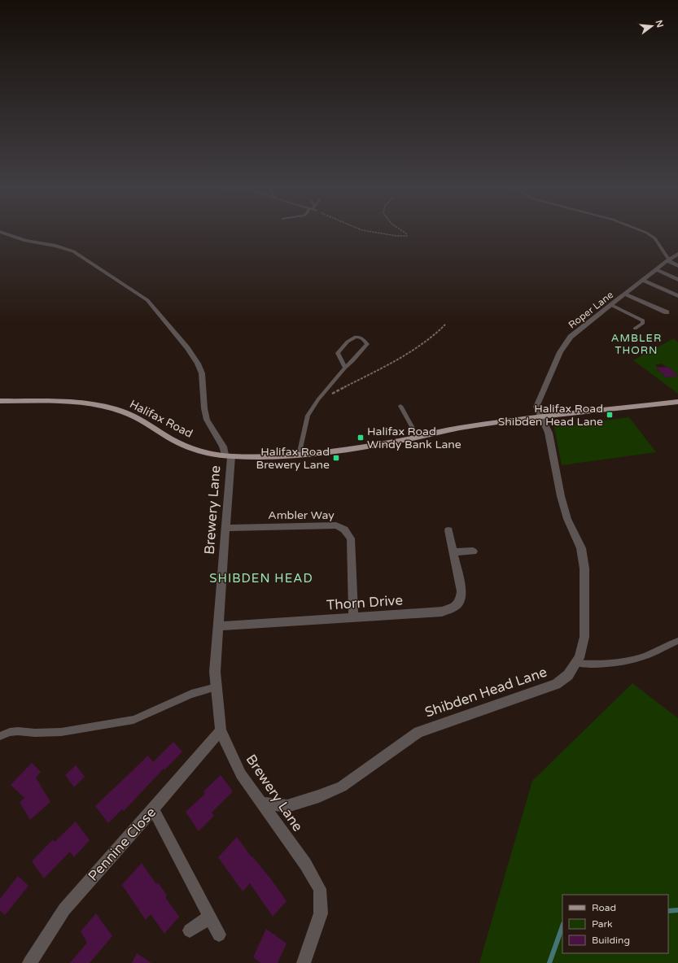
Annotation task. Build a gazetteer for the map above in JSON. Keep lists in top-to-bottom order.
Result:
{
  "streets": {
    "main road": ["Halifax Road"],
    "street": [
      "Roper Lane",
      "Brewery Lane",
      "Ambler Way",
      "Thorn Drive",
      "Shibden Head Lane",
      "Pennine Close"
    ]
  },
  "crossings": [
    ["Roper Lane", "Halifax Road"],
    ["Roper Lane", "Shibden Head Lane"],
    ["Halifax Road", "Brewery Lane"],
    ["Halifax Road", "Shibden Head Lane"],
    ["Brewery Lane", "Ambler Way"],
    ["Brewery Lane", "Thorn Drive"],
    ["Brewery Lane", "Shibden Head Lane"],
    ["Brewery Lane", "Pennine Close"],
    ["Ambler Way", "Thorn Drive"]
  ],
  "districts": ["AMBLER THORN", "SHIBDEN HEAD"],
  "places": {
    "transit": ["Halifax Road Shibden Head Lane", "Halifax Road Windy Bank Lane", "Halifax Road Brewery Lane"]
  },
  "legend": ["Road", "Park", "Building"],
  "north": "right"
}
